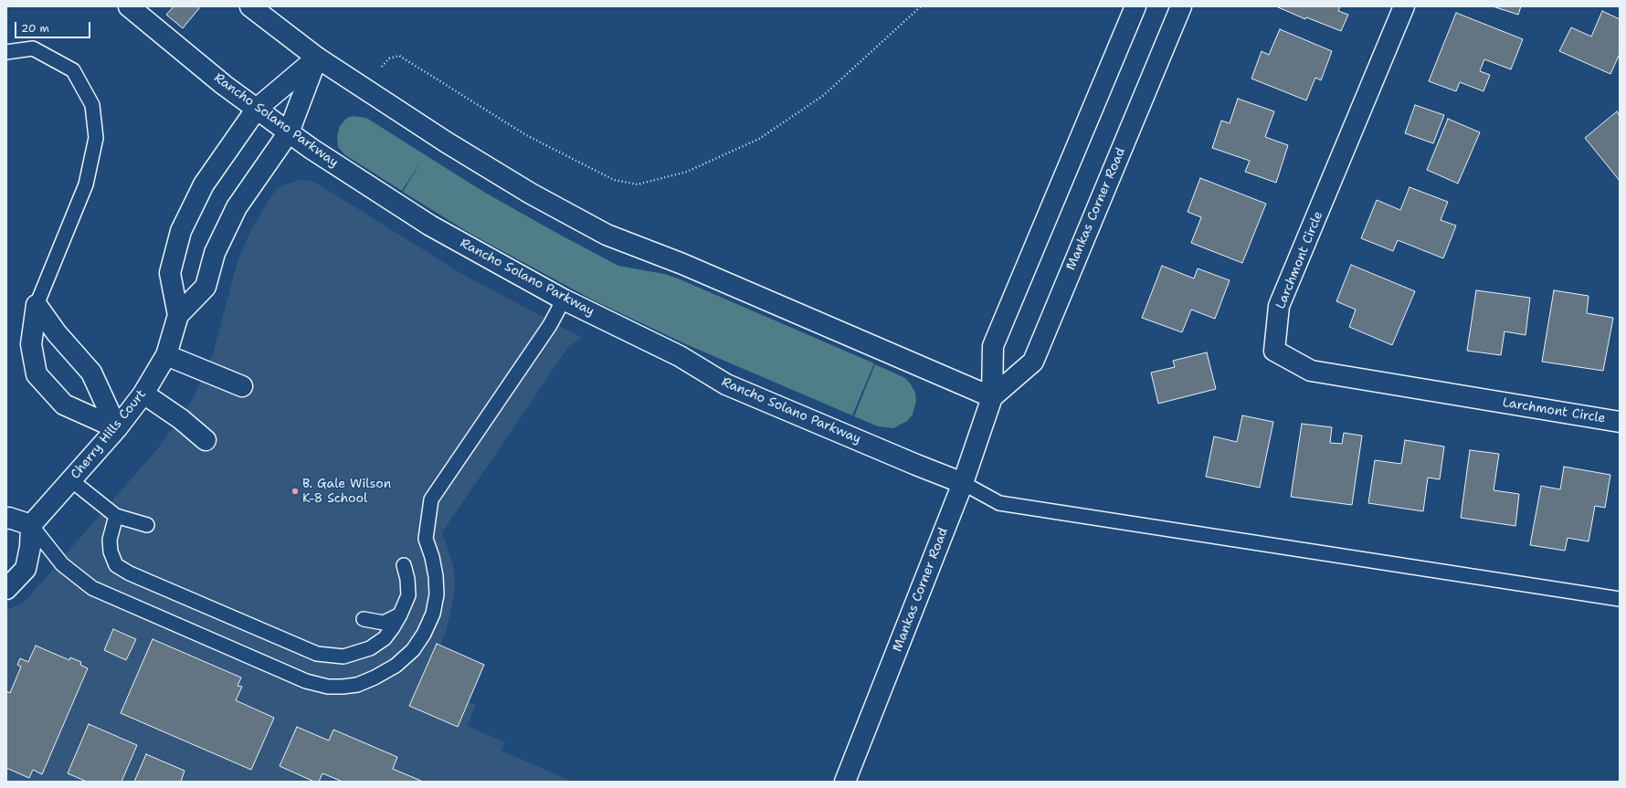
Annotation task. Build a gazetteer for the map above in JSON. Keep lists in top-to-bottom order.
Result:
{
  "streets": {
    "street": [
      "Rancho Solano Parkway",
      "Mankas Corner Road",
      "Larchmont Circle",
      "Cherry Hills Court"
    ]
  },
  "crossings": [
    ["Rancho Solano Parkway", "Mankas Corner Road"],
    ["Rancho Solano Parkway", "Cherry Hills Court"]
  ],
  "places": ["B. Gale Wilson K-8 School"],
  "scale_bar": "20 m"
}
